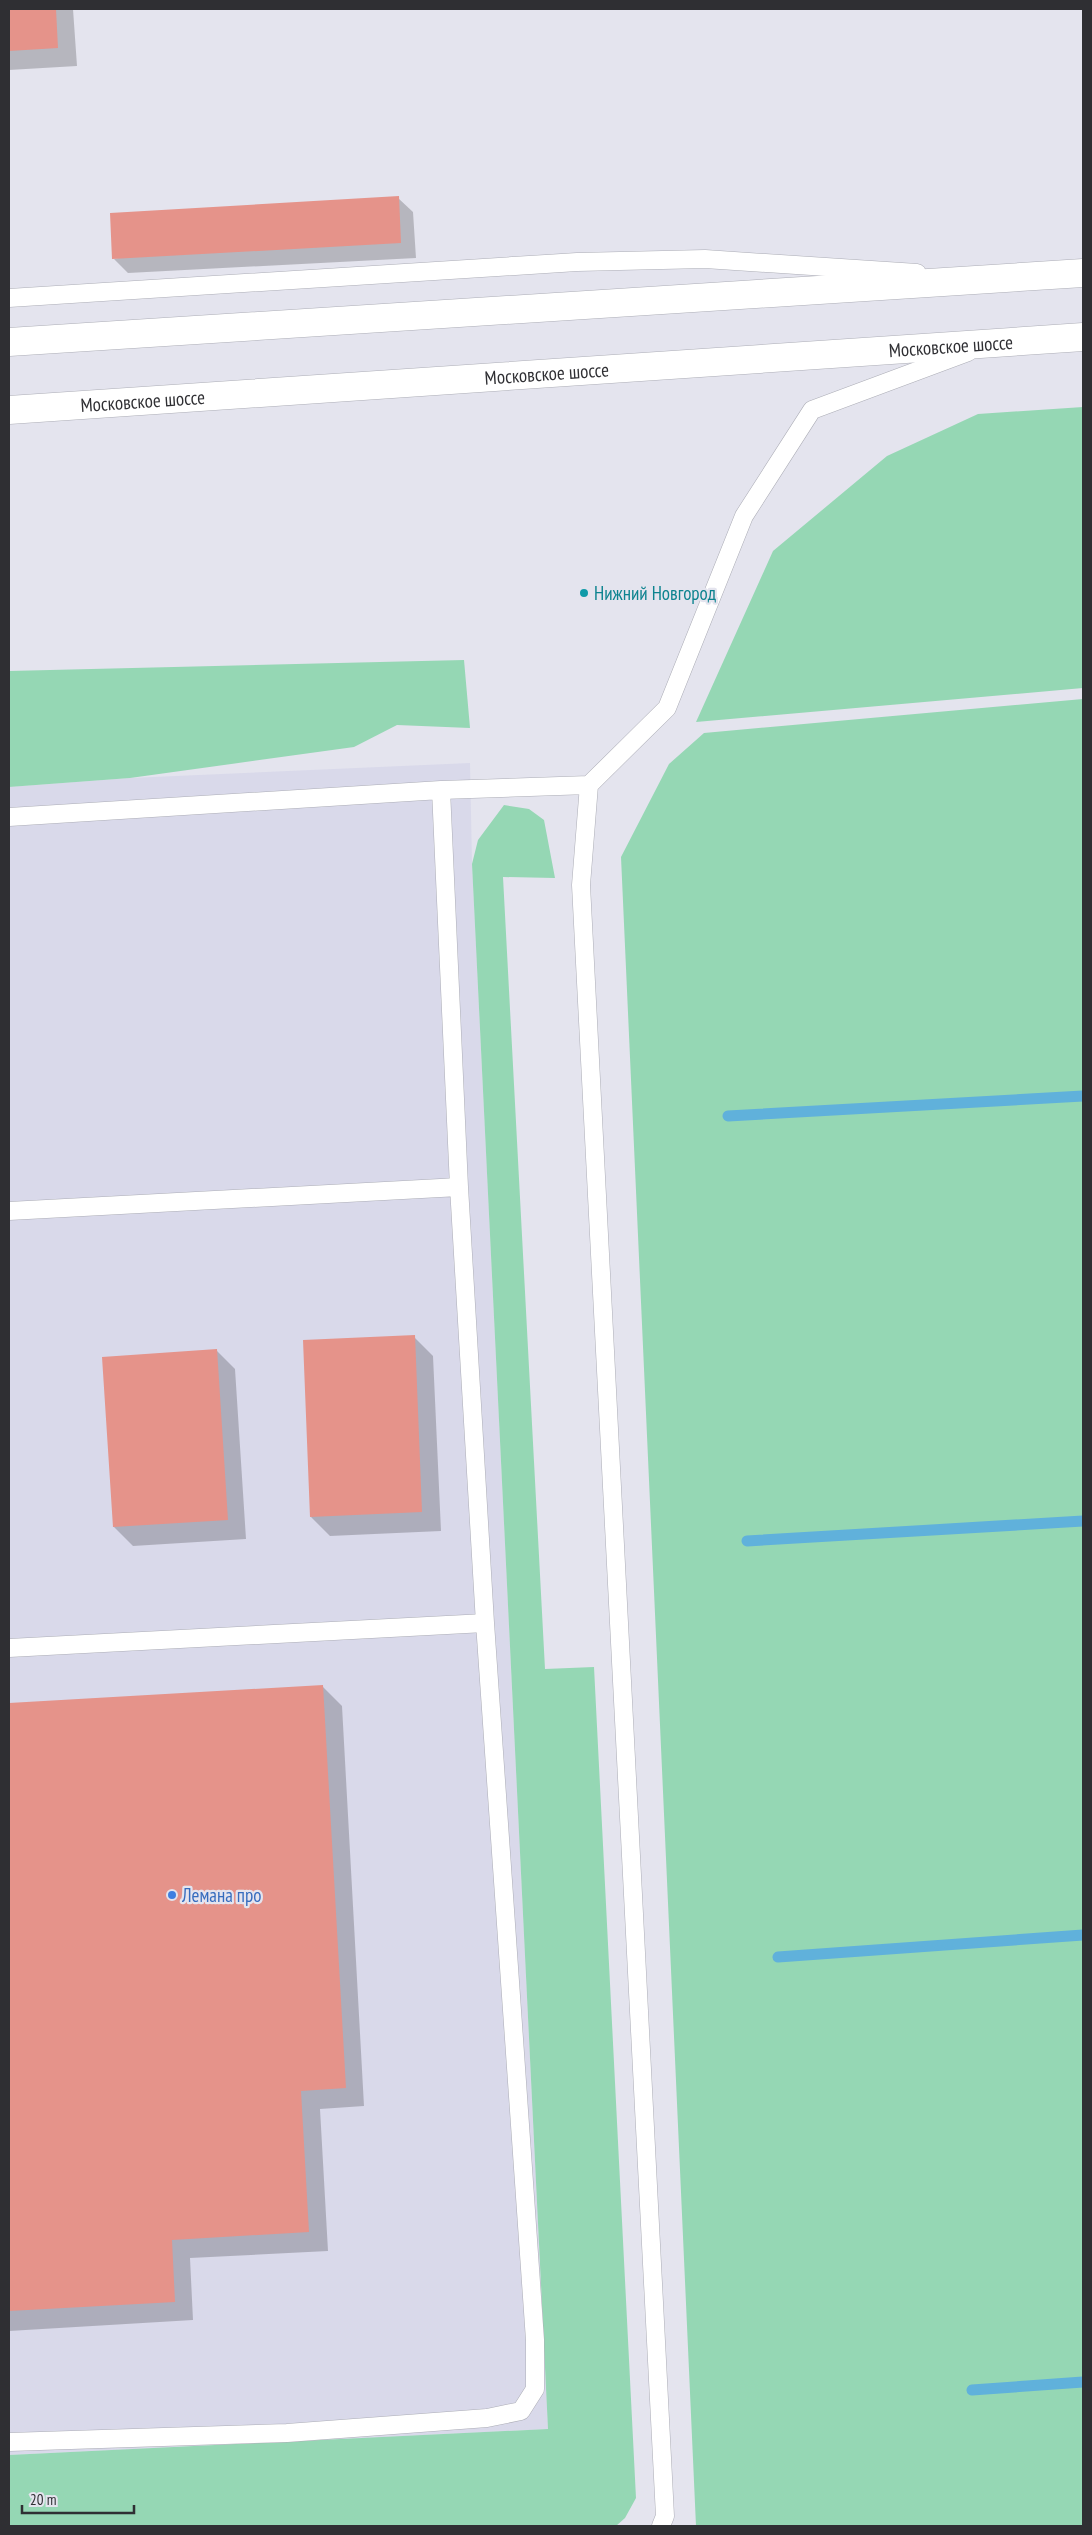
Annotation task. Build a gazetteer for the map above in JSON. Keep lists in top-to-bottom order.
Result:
{
  "streets": {
    "main road": ["Московское шоссе"]
  },
  "places": ["Нижний Новгород", "Лемана про"],
  "scale_bar": "20 m"
}
